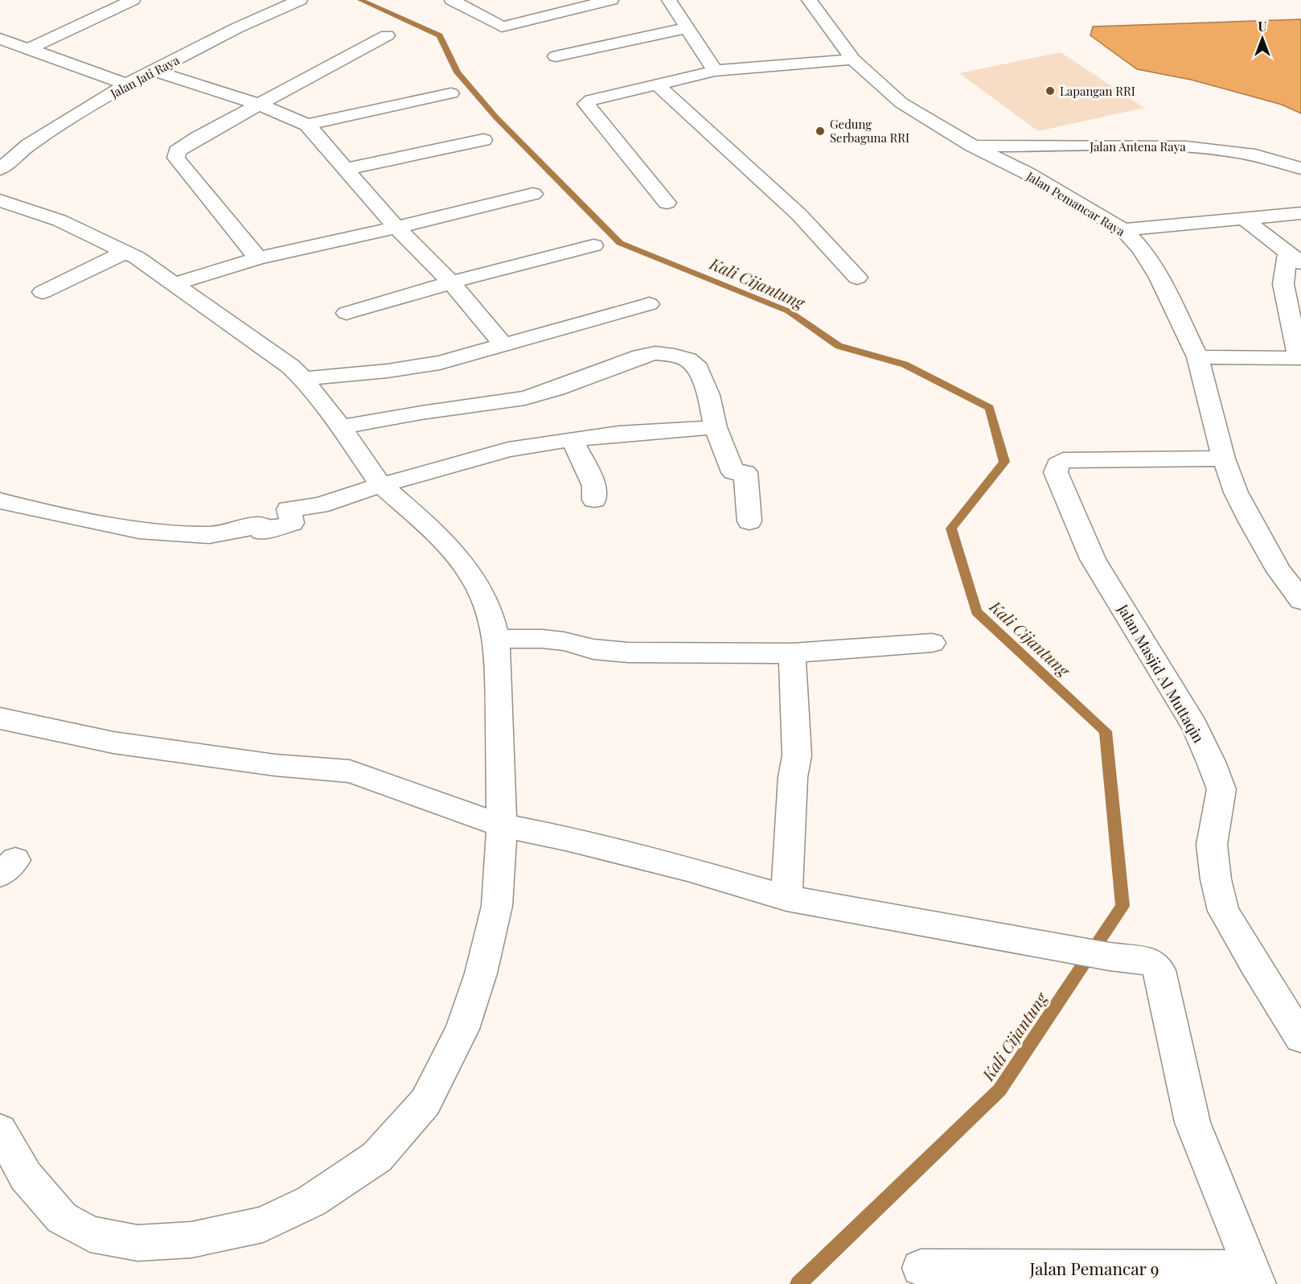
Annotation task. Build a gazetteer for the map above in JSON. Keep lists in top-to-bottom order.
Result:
{
  "streets": {
    "street": [
      "Jalan Jati Raya",
      "Jalan Antena Raya",
      "Jalan Pemancar Raya",
      "Jalan Masjid Al Muttaqin",
      "Jalan Pemancar 9"
    ]
  },
  "crossings": [
    ["Jalan Antena Raya", "Jalan Pemancar Raya"],
    ["Jalan Pemancar Raya", "Jalan Masjid Al Muttaqin"]
  ],
  "water": ["Kali Cijantung"],
  "places": ["Lapangan RRI", "Gedung Serbaguna RRI"],
  "north": "top"
}
